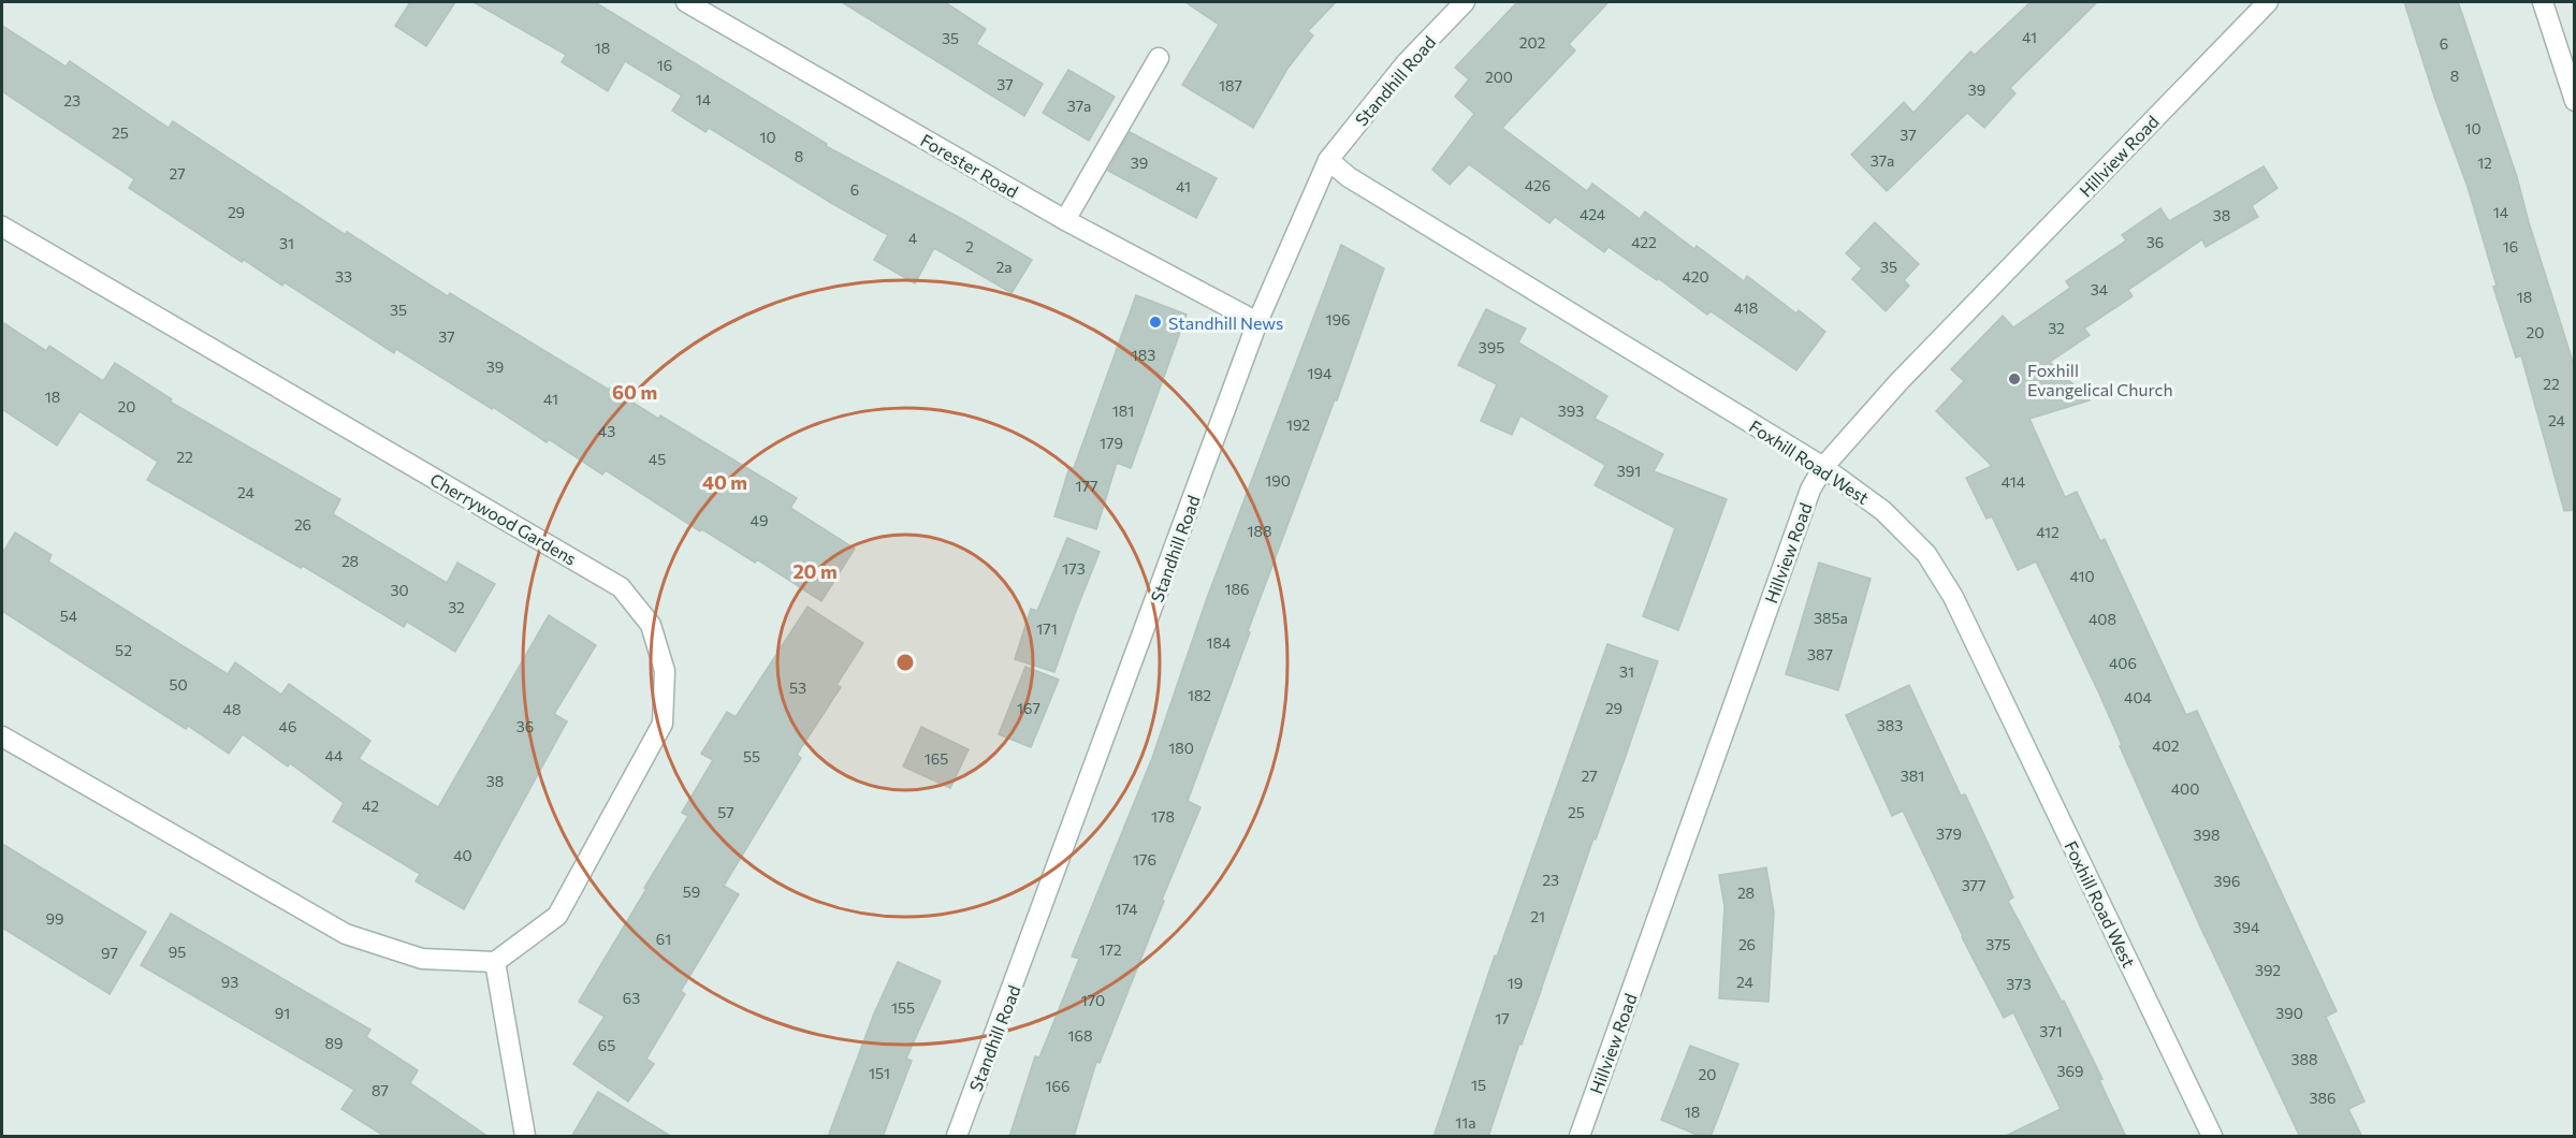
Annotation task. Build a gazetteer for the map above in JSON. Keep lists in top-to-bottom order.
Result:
{
  "streets": {
    "street": [
      "Standhill Road",
      "Hillview Road",
      "Forester Road",
      "Foxhill Road West",
      "Cherrywood Gardens"
    ]
  },
  "crossings": [
    ["Standhill Road", "Forester Road"],
    ["Standhill Road", "Foxhill Road West"],
    ["Hillview Road", "Foxhill Road West"]
  ],
  "places": ["Standhill News", "Foxhill Evangelical Church"],
  "house_numbers": [
    "41",
    "35",
    "202",
    "6",
    "18",
    "16",
    "8",
    "200",
    "37",
    "187",
    "39",
    "14",
    "23",
    "37a",
    "10",
    "25",
    "37",
    "10",
    "8",
    "37a",
    "39",
    "12",
    "27",
    "426",
    "41",
    "6",
    "29",
    "14",
    "424",
    "38",
    "4",
    "422",
    "36",
    "31",
    "2",
    "16",
    "2a",
    "35",
    "33",
    "420",
    "34",
    "18",
    "418",
    "35",
    "196",
    "32",
    "20",
    "37",
    "395",
    "183",
    "39",
    "194",
    "22",
    "18",
    "41",
    "20",
    "181",
    "393",
    "24",
    "192",
    "43",
    "179",
    "22",
    "45",
    "391",
    "190",
    "414",
    "177",
    "24",
    "49",
    "26",
    "188",
    "412",
    "28",
    "173",
    "410",
    "186",
    "30",
    "32",
    "54",
    "385a",
    "408",
    "171",
    "184",
    "52",
    "387",
    "406",
    "31",
    "50",
    "53",
    "182",
    "404",
    "167",
    "29",
    "48",
    "383",
    "46",
    "36",
    "402",
    "180",
    "44",
    "55",
    "165",
    "27",
    "381",
    "38",
    "400",
    "42",
    "57",
    "25",
    "178",
    "379",
    "398",
    "40",
    "176",
    "23",
    "396",
    "377",
    "59",
    "28",
    "174",
    "21",
    "99",
    "394",
    "61",
    "26",
    "375",
    "172",
    "95",
    "97",
    "392",
    "93",
    "24",
    "19",
    "373",
    "63",
    "170",
    "155",
    "91",
    "390",
    "17",
    "371",
    "168",
    "89",
    "65",
    "388",
    "369",
    "151",
    "20",
    "15",
    "166",
    "87",
    "386",
    "18",
    "11a"
  ],
  "rings": ["60 m", "40 m", "20 m"]
}
